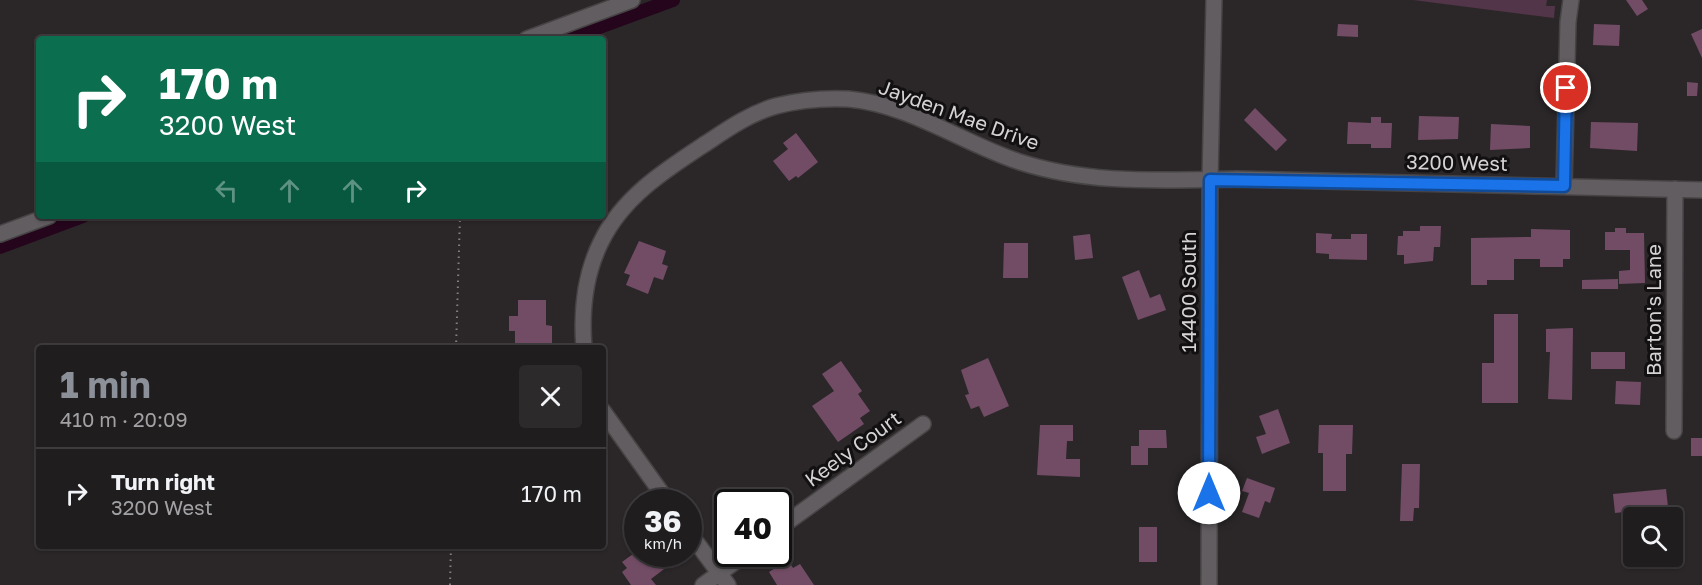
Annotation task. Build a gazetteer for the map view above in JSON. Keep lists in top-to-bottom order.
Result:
{
  "streets": {
    "street": [
      "Jayden Mae Drive",
      "3200 West",
      "14400 South",
      "Barton's Lane",
      "Keely Court"
    ]
  },
  "crossings": [
    ["Jayden Mae Drive", "3200 West"],
    ["Jayden Mae Drive", "14400 South"],
    ["3200 West", "14400 South"],
    ["3200 West", "Barton's Lane"]
  ],
  "page": {
    "turn": ["170 m", "3200 West"],
    "heading": ["1 min", "410 m · 20:09"],
    "list": [
      {
        "name": "Turn right",
        "note": "3200 West",
        "value": "170 m"
      }
    ],
    "speed": "36 km/h",
    "limit": "40"
  }
}
